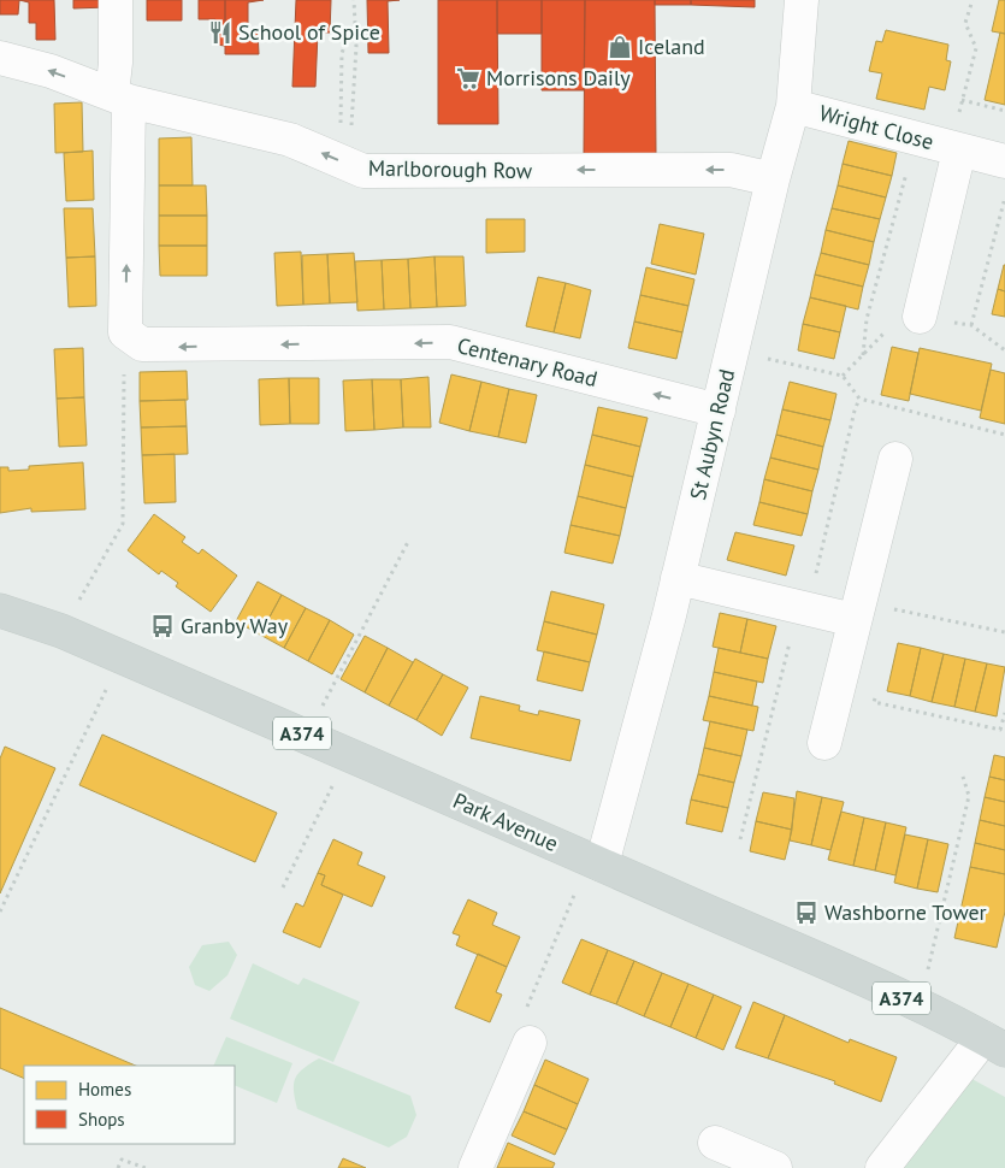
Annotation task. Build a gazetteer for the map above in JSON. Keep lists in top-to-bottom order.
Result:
{
  "streets": {
    "main road": ["A374", "Park Avenue"],
    "street": [
      "Wright Close",
      "Marlborough Row",
      "Centenary Road",
      "St Aubyn Road"
    ]
  },
  "crossings": [
    ["Wright Close", "St Aubyn Road"],
    ["Marlborough Row", "St Aubyn Road"],
    ["Centenary Road", "St Aubyn Road"],
    ["St Aubyn Road", "Park Avenue"]
  ],
  "one_way": ["Marlborough Row", "Centenary Road"],
  "places": {
    "restaurant": ["School of Spice"],
    "shop": ["Iceland"],
    "supermarket": ["Morrisons Daily"],
    "bus stop": ["Granby Way", "Washborne Tower"]
  },
  "legend": ["Homes", "Shops"]
}
